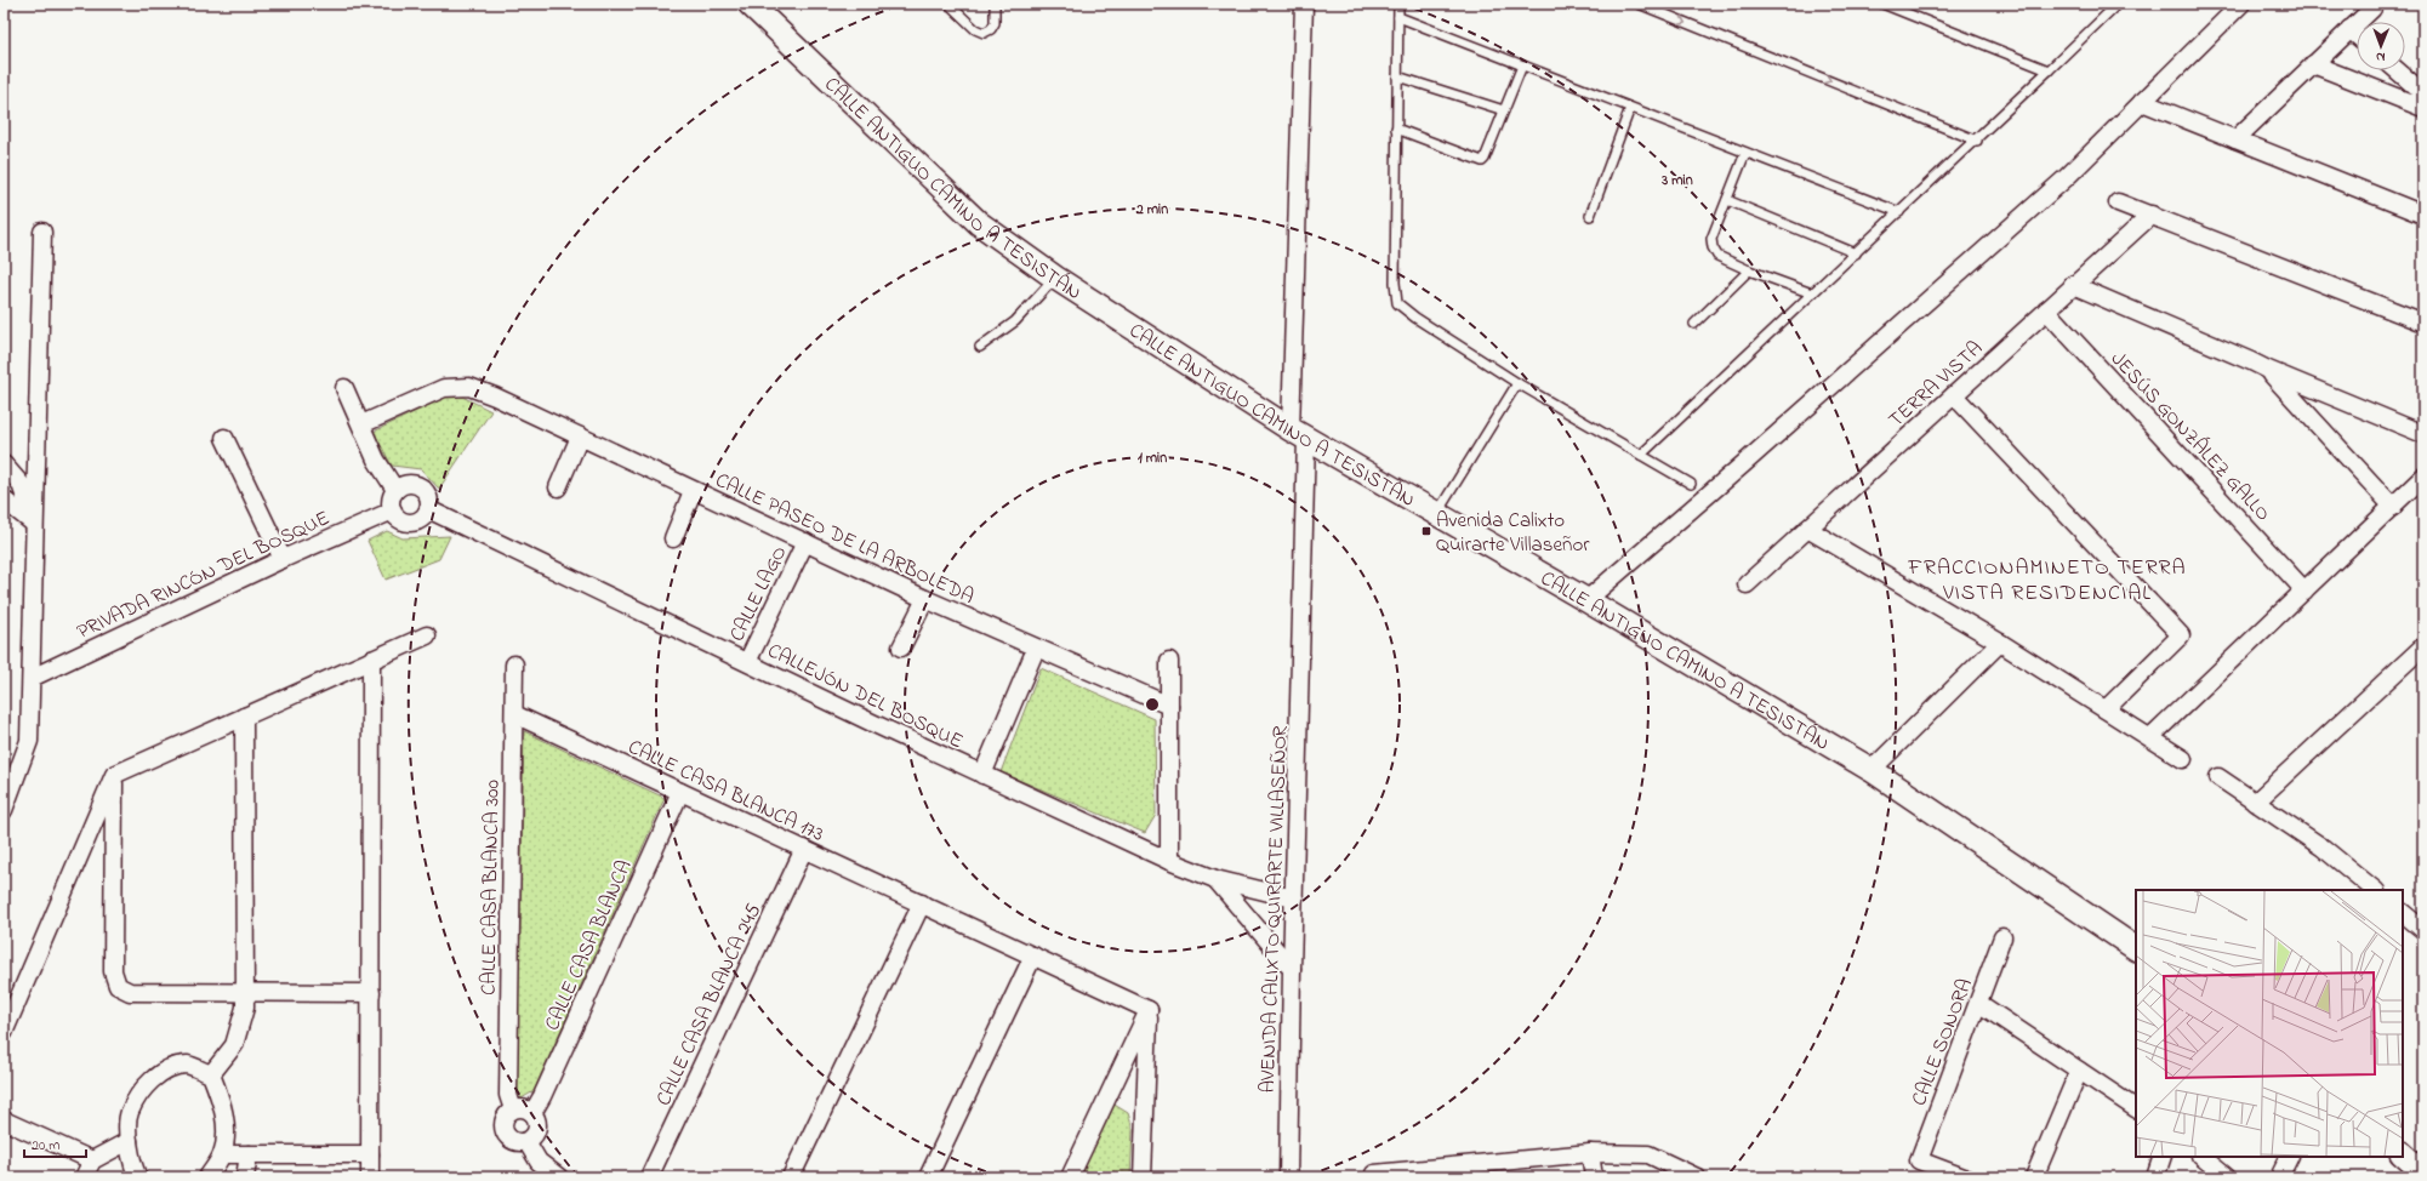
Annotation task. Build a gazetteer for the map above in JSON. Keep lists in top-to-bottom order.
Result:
{
  "streets": {
    "street": [
      "CALLE ANTIGUO CAMINO A TESISTÁN",
      "TERRA VISTA",
      "JESÚS GONZÁLEZ GALLO",
      "CALLE PASEO DE LA ARBOLEDA",
      "PRIVADA RINCÓN DEL BOSQUE",
      "CALLE LAGO",
      "CALLEJÓN DEL BOSQUE",
      "CALLE CASA BLANCA 173",
      "CALLE CASA BLANCA 300",
      "AVENIDA CALIXTO QUIRARTE VILLASEÑOR",
      "CALLE CASA BLANCA",
      "CALLE CASA BLANCA 245",
      "CALLE SONORA"
    ]
  },
  "crossings": [
    ["CALLE ANTIGUO CAMINO A TESISTÁN", "AVENIDA CALIXTO QUIRARTE VILLASEÑOR"],
    ["TERRA VISTA", "JESÚS GONZÁLEZ GALLO"],
    ["CALLE PASEO DE LA ARBOLEDA", "CALLE LAGO"],
    ["PRIVADA RINCÓN DEL BOSQUE", "CALLEJÓN DEL BOSQUE"],
    ["CALLE LAGO", "CALLEJÓN DEL BOSQUE"],
    ["CALLEJÓN DEL BOSQUE", "AVENIDA CALIXTO QUIRARTE VILLASEÑOR"],
    ["CALLE CASA BLANCA 173", "CALLE CASA BLANCA 300"],
    ["CALLE CASA BLANCA 173", "CALLE CASA BLANCA"],
    ["CALLE CASA BLANCA 173", "CALLE CASA BLANCA 245"],
    ["CALLE CASA BLANCA 300", "CALLE CASA BLANCA"]
  ],
  "districts": ["FRACCIONAMINETO TERRA VISTA RESIDENCIAL"],
  "places": {
    "transit": ["Avenida Calixto Quirarte Villaseñor"]
  },
  "scale_bar": "20 m",
  "north": "bottom",
  "rings": ["3 min", "2 min", "1 min"]
}
